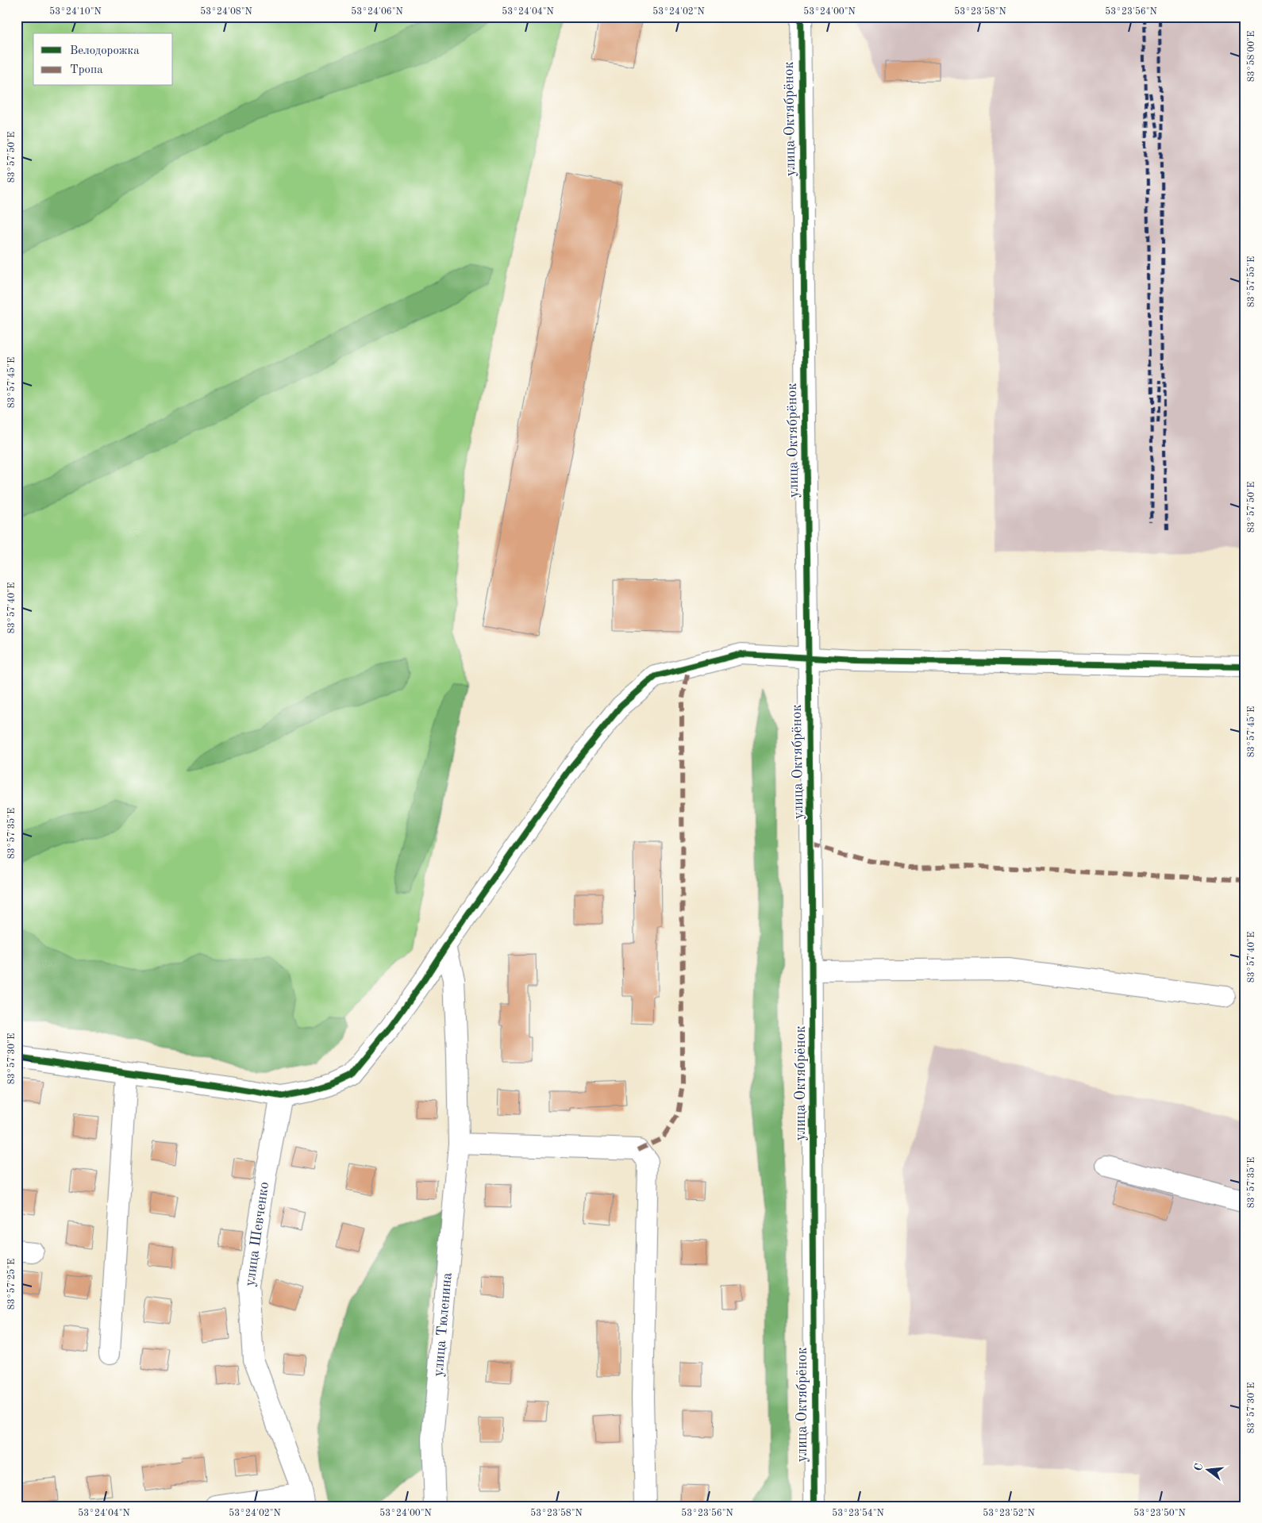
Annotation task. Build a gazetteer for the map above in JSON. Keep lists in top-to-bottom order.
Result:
{
  "streets": {
    "street": ["улица Октябрёнок", "улица Шевченко", "улица Тюленина"]
  },
  "legend": ["Велодорожка", "Тропа"],
  "north": "left",
  "coordinates": [
    "53°24'10\"N",
    "53°24'08\"N",
    "53°24'06\"N",
    "53°24'04\"N",
    "53°24'02\"N",
    "53°24'00\"N",
    "53°23'58\"N",
    "53°23'56\"N",
    "83°58'00\"E",
    "83°57'50\"E",
    "83°57'55\"E",
    "83°57'45\"E",
    "83°57'40\"E",
    "83°57'35\"E",
    "83°57'30\"E",
    "83°57'25\"E",
    "53°23'54\"N",
    "53°23'52\"N",
    "53°23'50\"N"
  ]
}
